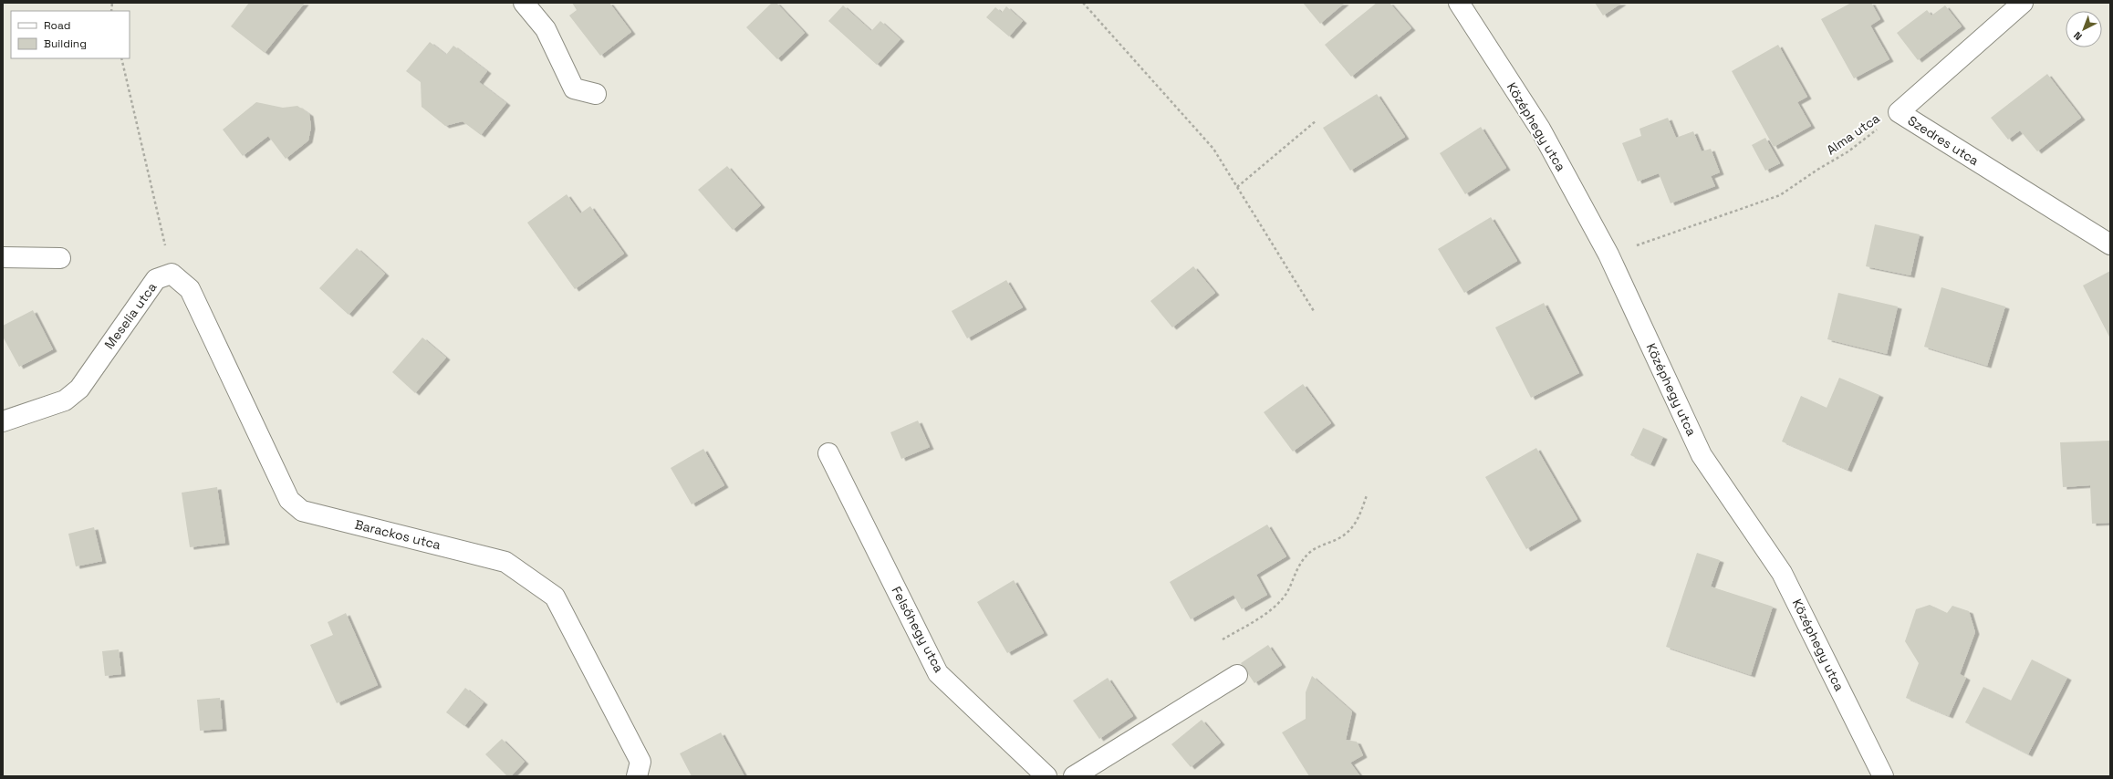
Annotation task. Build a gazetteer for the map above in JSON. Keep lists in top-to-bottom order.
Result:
{
  "streets": {
    "street": [
      "Középhegy utca",
      "Szedres utca",
      "Meselia utca",
      "Barackos utca",
      "Felsőhegy utca"
    ],
    "path": ["Alma utca"]
  },
  "crossings": [
    ["Középhegy utca", "Alma utca"],
    ["Alma utca", "Szedres utca"],
    ["Meselia utca", "Barackos utca"]
  ],
  "legend": ["Road", "Building"],
  "north": "bottom left"
}
